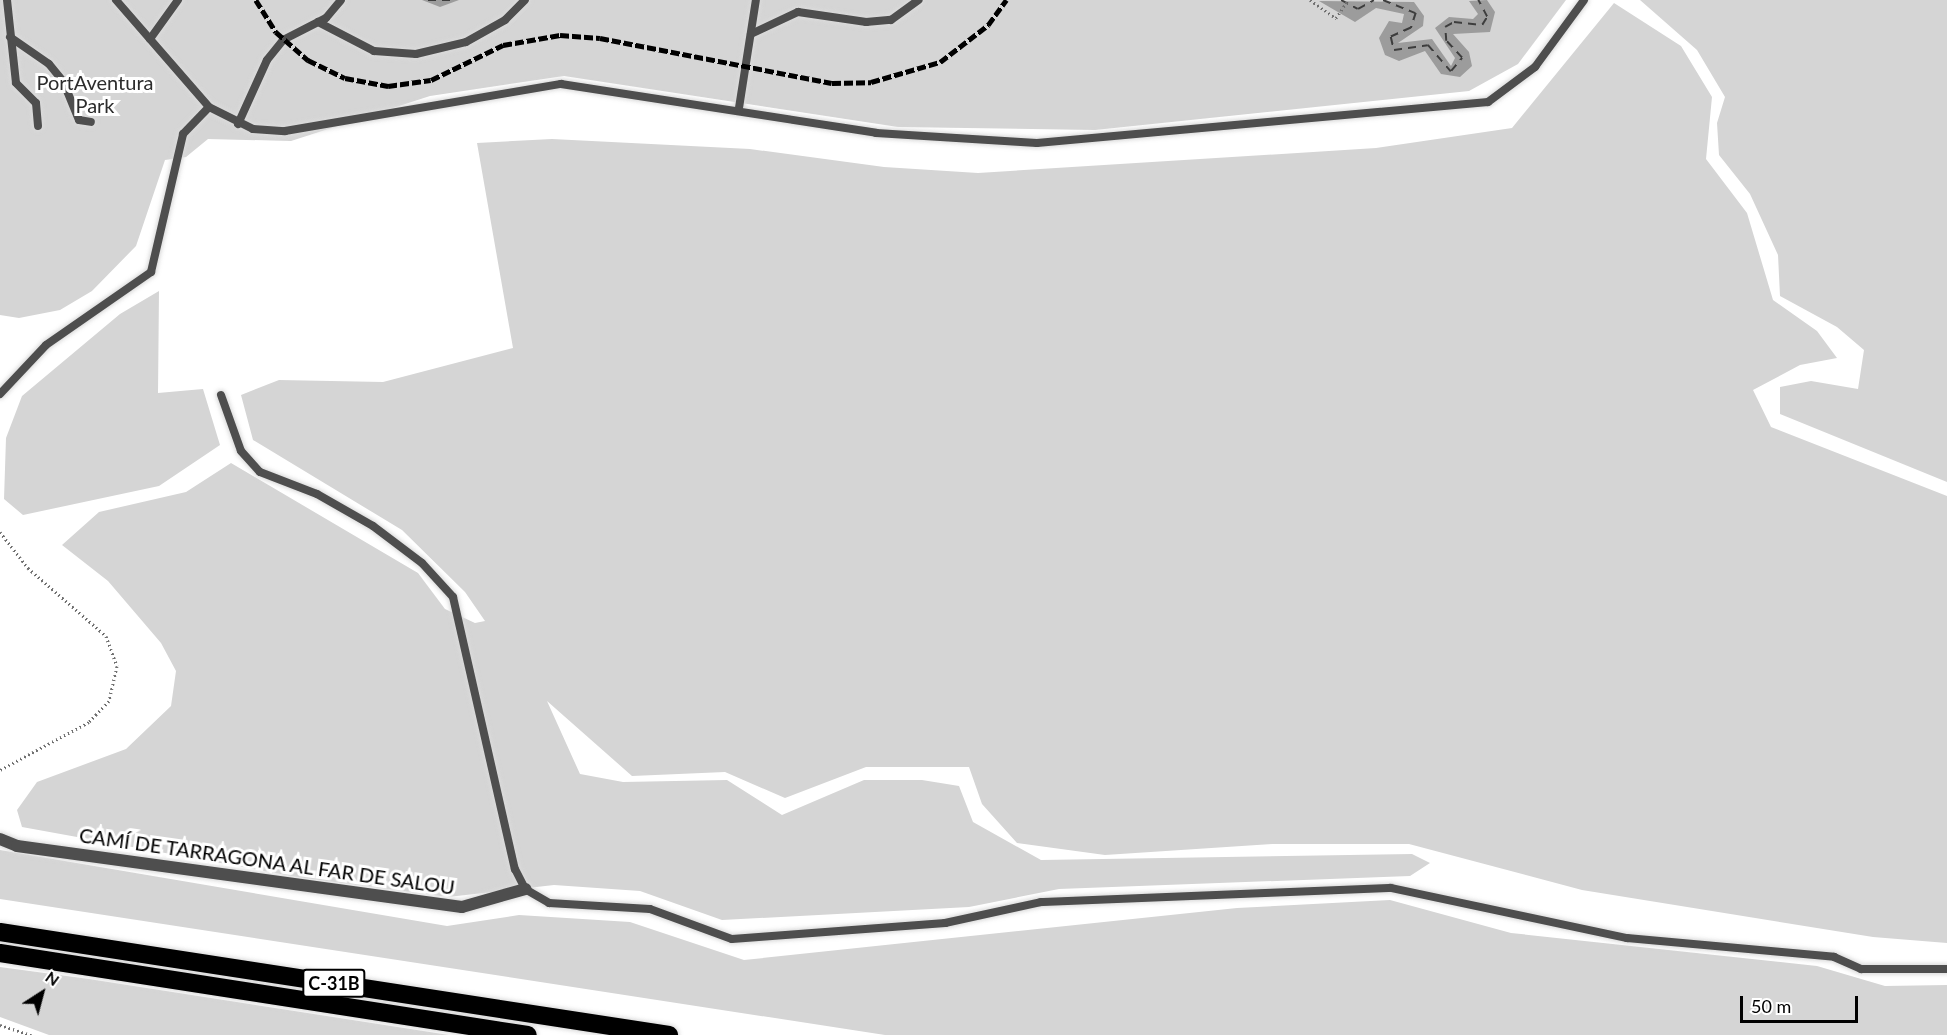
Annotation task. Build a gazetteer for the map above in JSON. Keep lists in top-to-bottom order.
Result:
{
  "streets": {
    "highway": ["C-31B"],
    "street": ["CAMÍ DE TARRAGONA AL FAR DE SALOU"]
  },
  "parks": ["PortAventura Park"],
  "scale_bar": "50 m",
  "north": "top right"
}
